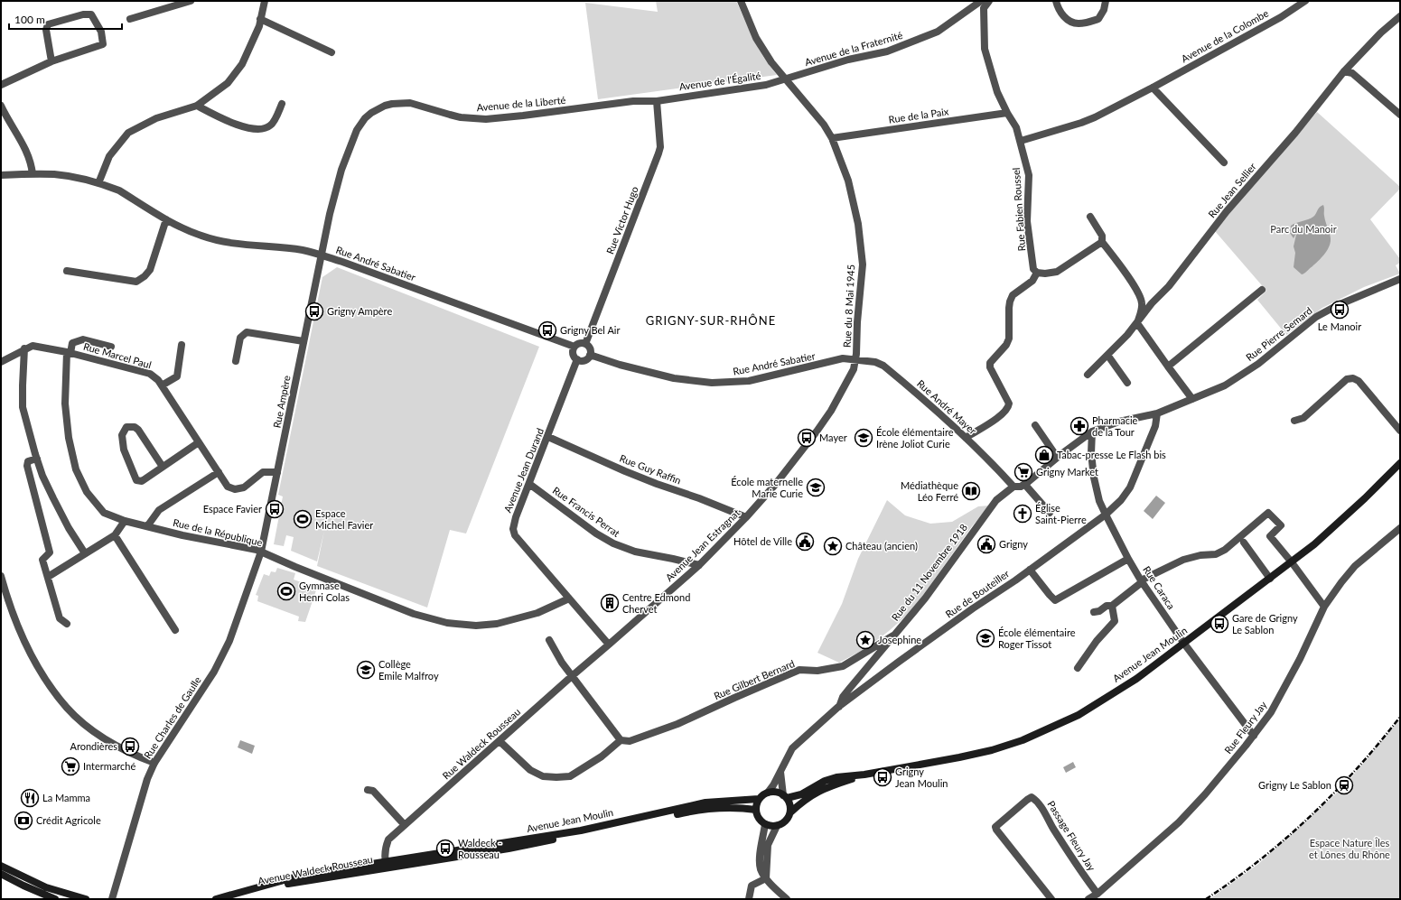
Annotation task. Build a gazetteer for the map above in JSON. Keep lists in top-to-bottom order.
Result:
{
  "streets": {
    "main road": ["Avenue Jean Moulin", "Avenue Waldeck Rousseau"],
    "street": [
      "Avenue de la Colombe",
      "Avenue de la Fraternité",
      "Avenue de l'Égalité",
      "Avenue de la Liberté",
      "Rue de la Paix",
      "Rue Jean Sellier",
      "Rue Fabien Roussel",
      "Rue Victor Hugo",
      "Rue André Sabatier",
      "Rue du 8 Mai 1945",
      "Rue Pierre Semard",
      "Rue Marcel Paul",
      "Rue Ampère",
      "Rue André Mayer",
      "Rue Guy Raffin",
      "Avenue Jean Durand",
      "Rue Francis Perrat",
      "Rue de la République",
      "Avenue Jean Estragnat",
      "Rue du 11 Novembre 1918",
      "Rue Caraca",
      "Rue de Bouteiller",
      "Rue Gilbert Bernard",
      "Rue Charles de Gaulle",
      "Rue Fleury Jay",
      "Rue Waldeck Rousseau",
      "Passage Fleury Jay"
    ]
  },
  "crossings": [
    ["Avenue de la Colombe", "Rue Fabien Roussel"],
    ["Avenue de la Fraternité", "Avenue de l'Égalité"],
    ["Avenue de la Fraternité", "Rue du 8 Mai 1945"],
    ["Avenue de l'Égalité", "Avenue de la Liberté"],
    ["Avenue de l'Égalité", "Rue Victor Hugo"],
    ["Avenue de l'Égalité", "Rue du 8 Mai 1945"],
    ["Avenue de la Liberté", "Rue Victor Hugo"],
    ["Avenue de la Liberté", "Rue André Sabatier"],
    ["Avenue de la Liberté", "Rue Ampère"],
    ["Rue de la Paix", "Rue Fabien Roussel"],
    ["Rue de la Paix", "Rue du 8 Mai 1945"],
    ["Rue Victor Hugo", "Rue André Sabatier"],
    ["Rue Victor Hugo", "Avenue Jean Durand"],
    ["Rue André Sabatier", "Rue du 8 Mai 1945"],
    ["Rue André Sabatier", "Rue Ampère"],
    ["Rue André Sabatier", "Rue André Mayer"],
    ["Rue André Sabatier", "Avenue Jean Durand"],
    ["Rue André Sabatier", "Avenue Jean Estragnat"],
    ["Rue du 8 Mai 1945", "Rue André Mayer"],
    ["Rue du 8 Mai 1945", "Avenue Jean Estragnat"],
    ["Rue Pierre Semard", "Rue du 11 Novembre 1918"],
    ["Rue Pierre Semard", "Rue Caraca"],
    ["Rue Pierre Semard", "Rue de Bouteiller"],
    ["Rue Marcel Paul", "Rue Ampère"],
    ["Rue Marcel Paul", "Rue de la République"],
    ["Rue Ampère", "Rue de la République"],
    ["Rue Ampère", "Rue Charles de Gaulle"],
    ["Rue André Mayer", "Avenue Jean Estragnat"],
    ["Rue André Mayer", "Rue du 11 Novembre 1918"],
    ["Rue Guy Raffin", "Avenue Jean Durand"],
    ["Rue Guy Raffin", "Avenue Jean Estragnat"],
    ["Avenue Jean Durand", "Rue Francis Perrat"],
    ["Avenue Jean Durand", "Rue de la République"],
    ["Avenue Jean Durand", "Avenue Jean Estragnat"],
    ["Avenue Jean Durand", "Rue Waldeck Rousseau"],
    ["Rue Francis Perrat", "Avenue Jean Estragnat"],
    ["Rue de la République", "Rue Charles de Gaulle"],
    ["Avenue Jean Estragnat", "Rue Waldeck Rousseau"],
    ["Rue du 11 Novembre 1918", "Rue de Bouteiller"],
    ["Rue du 11 Novembre 1918", "Rue Gilbert Bernard"],
    ["Rue Caraca", "Rue de Bouteiller"],
    ["Rue Caraca", "Avenue Jean Moulin"],
    ["Rue Caraca", "Rue Fleury Jay"],
    ["Rue de Bouteiller", "Avenue Jean Moulin"],
    ["Avenue Jean Moulin", "Rue Waldeck Rousseau"],
    ["Avenue Jean Moulin", "Avenue Waldeck Rousseau"],
    ["Rue Fleury Jay", "Passage Fleury Jay"],
    ["Rue Waldeck Rousseau", "Avenue Waldeck Rousseau"]
  ],
  "districts": ["GRIGNY-SUR-RHÔNE"],
  "parks": ["Parc du Manoir", "Espace Nature Îles et Lônes du Rhône"],
  "places": {
    "bus stop": [
      "Le Manoir",
      "Grigny Ampère",
      "Grigny Bel Air",
      "Mayer",
      "Espace Favier",
      "Gare de Grigny Le Sablon",
      "Arondières",
      "Grigny Jean Moulin",
      "Waldeck - Rousseau"
    ],
    "pharmacy": ["Pharmacie de la Tour"],
    "school or university": [
      "École élémentaire Irène Joliot Curie",
      "École maternelle Marie Curie",
      "École élémentaire Roger Tissot",
      "Collège Emile Malfroy"
    ],
    "shop": ["Tabac-presse Le Flash bis"],
    "supermarket": ["Grigny Market", "Intermarché"],
    "library": ["Médiathèque Léo Ferré"],
    "church": ["Église Saint-Pierre"],
    "sports": ["Espace Michel Favier", "Gymnase Henri Colas"],
    "public building": ["Hôtel de Ville", "Grigny"],
    "place": ["Château (ancien)", "Josephine"],
    "building": ["Centre Edmond Chervet"],
    "station": ["Grigny Le Sablon"],
    "restaurant": ["La Mamma"],
    "bank": ["Crédit Agricole"]
  },
  "scale_bar": "100 m"
}
